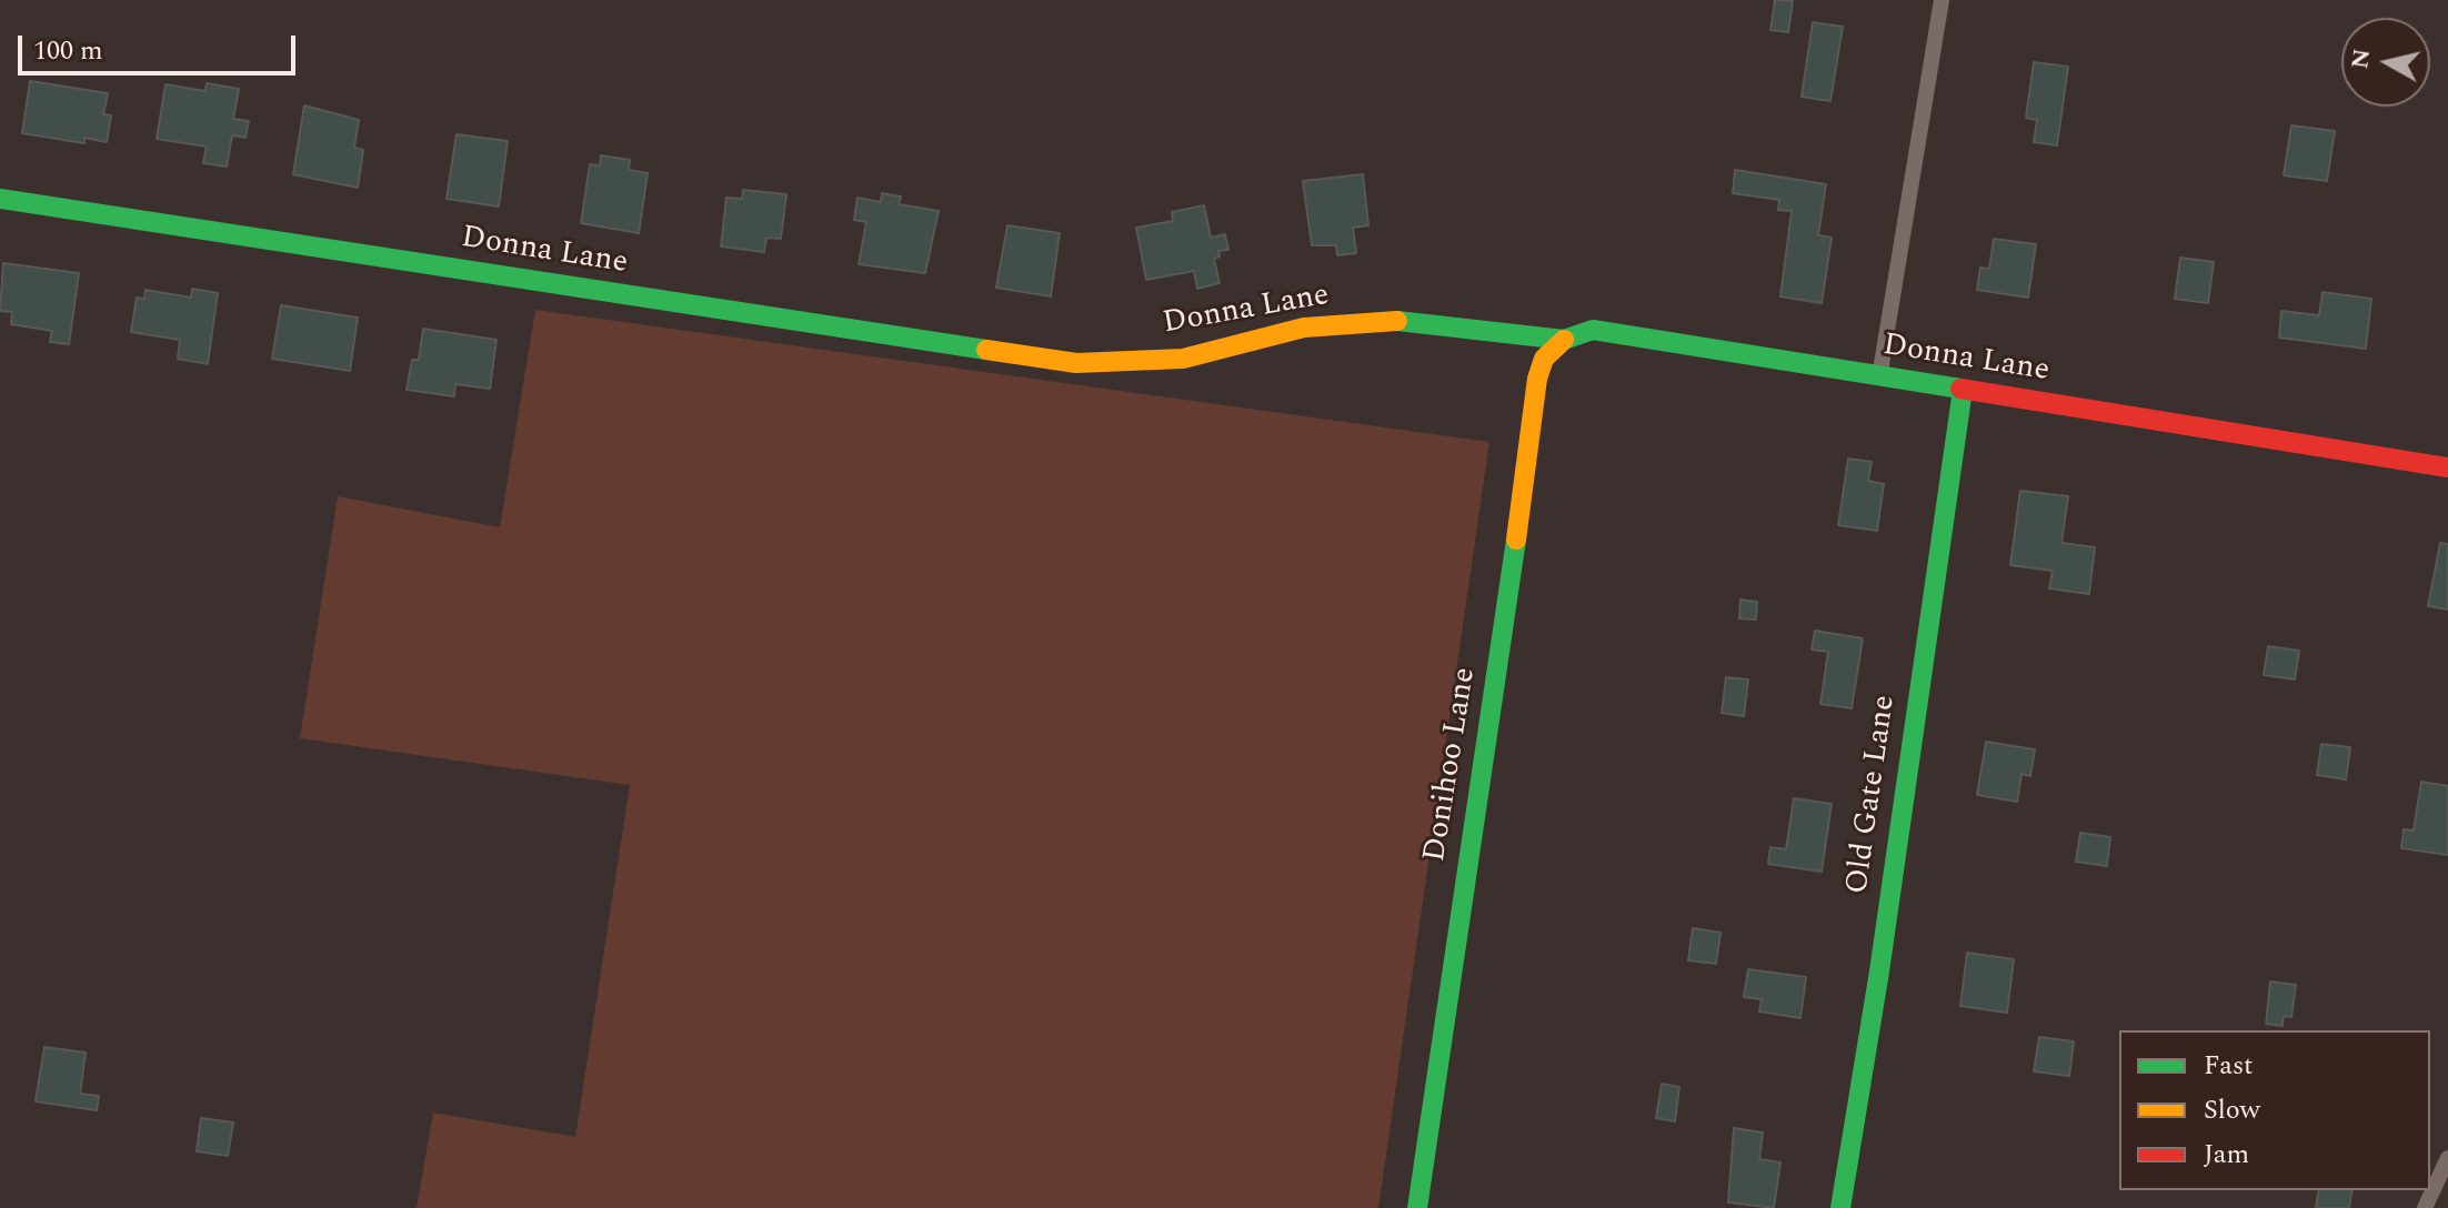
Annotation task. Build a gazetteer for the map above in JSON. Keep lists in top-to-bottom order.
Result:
{
  "streets": {
    "street": ["Donna Lane", "Donihoo Lane", "Old Gate Lane"]
  },
  "crossings": [
    ["Donna Lane", "Donihoo Lane"],
    ["Donna Lane", "Old Gate Lane"]
  ],
  "legend": ["Fast", "Slow", "Jam"],
  "scale_bar": "100 m",
  "north": "left"
}
